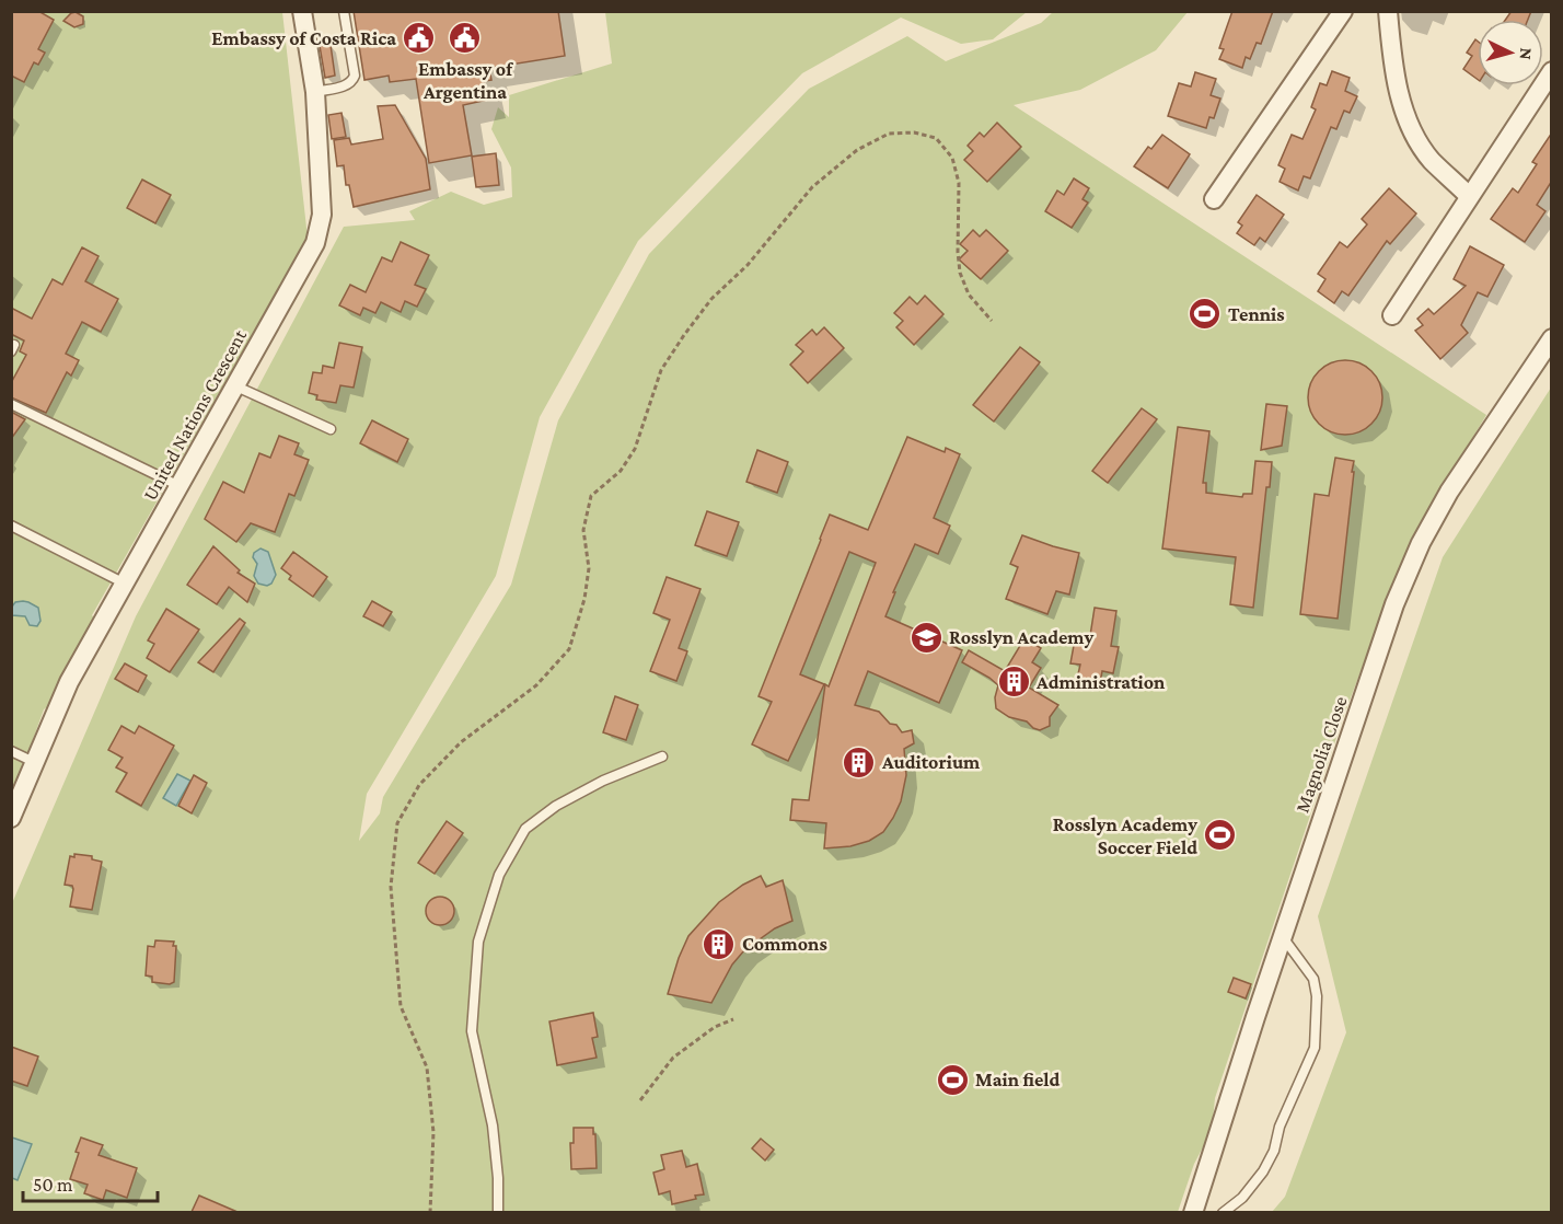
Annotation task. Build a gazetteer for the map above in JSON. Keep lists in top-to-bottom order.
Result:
{
  "streets": {
    "street": ["United Nations Crescent", "Magnolia Close"]
  },
  "places": {
    "public building": ["Embassy of Argentina", "Embassy of Costa Rica"],
    "sports": ["Tennis", "Rosslyn Academy Soccer Field", "Main field"],
    "school or university": ["Rosslyn Academy"],
    "building": ["Administration", "Auditorium", "Commons"]
  },
  "scale_bar": "50 m",
  "north": "right"
}
